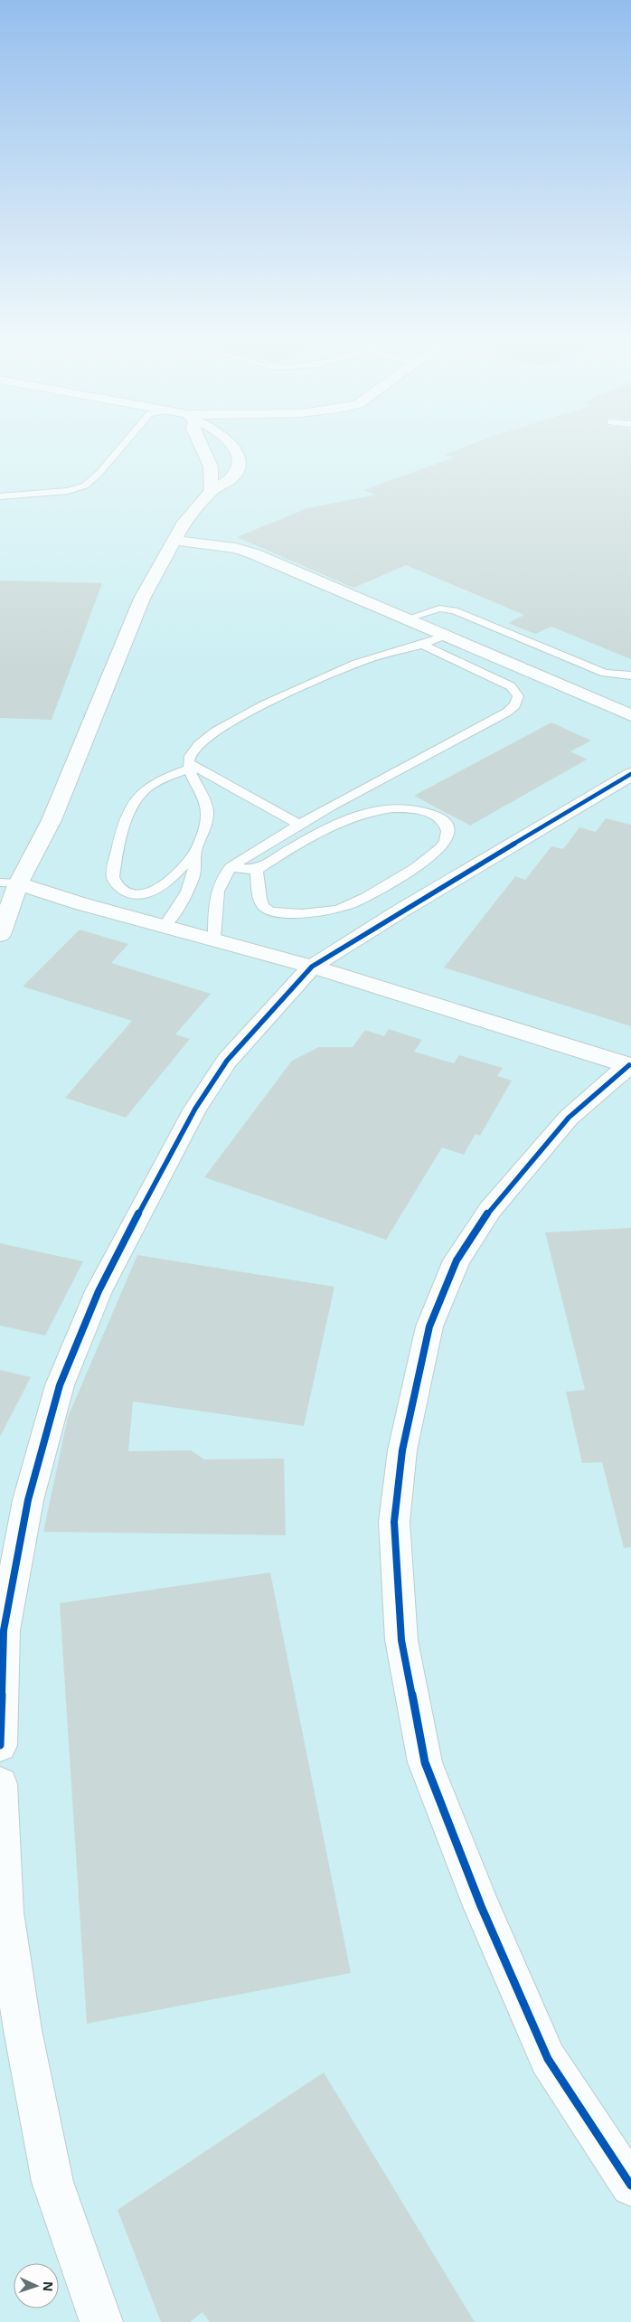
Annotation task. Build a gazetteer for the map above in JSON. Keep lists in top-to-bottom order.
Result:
{
  "north": "right"
}
